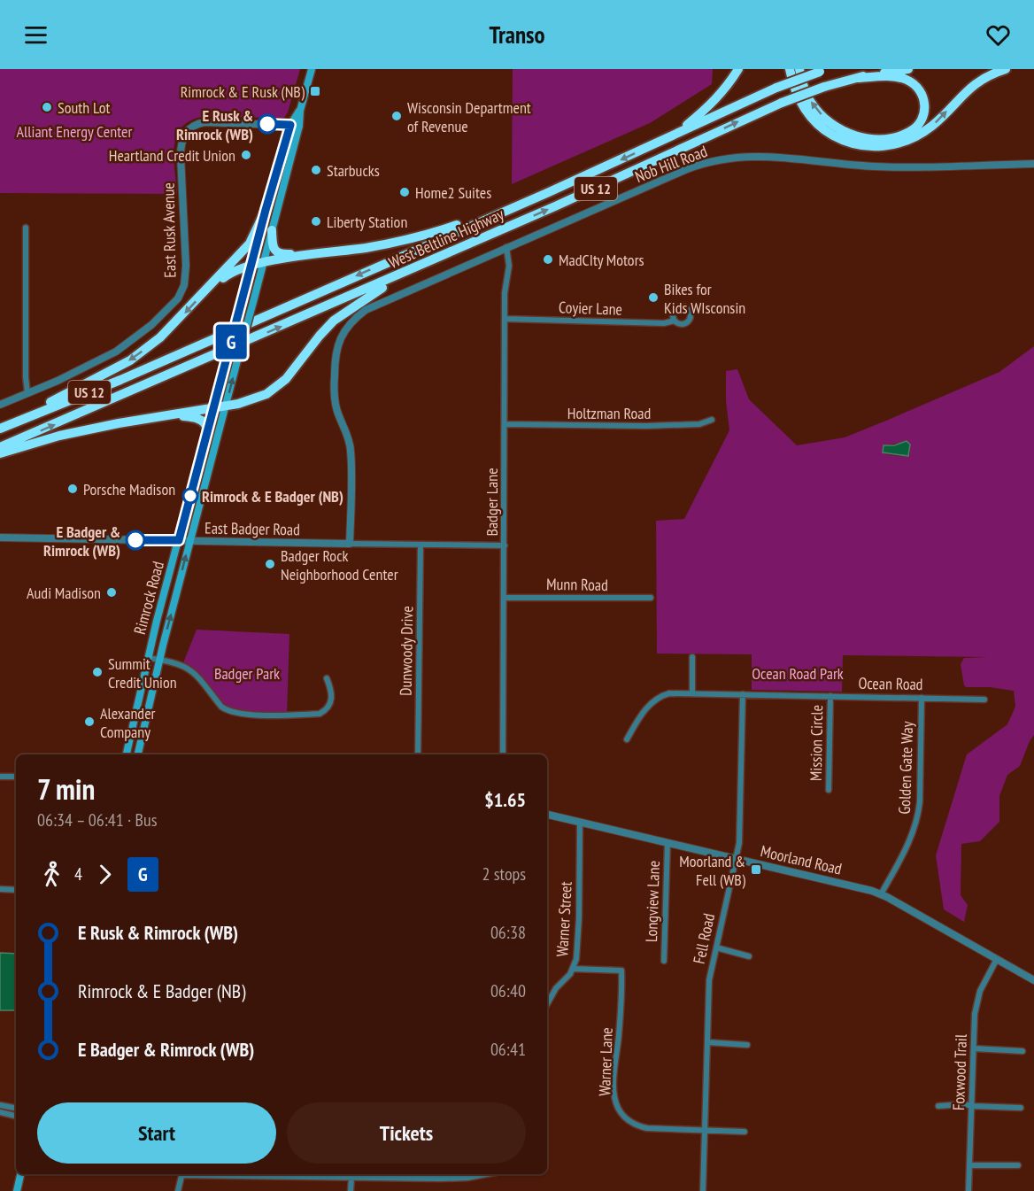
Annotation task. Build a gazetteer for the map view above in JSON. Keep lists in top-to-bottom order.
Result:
{
  "streets": {
    "highway": ["US 12", "West Beltline Highway"],
    "main road": ["Rimrock Road"],
    "street": [
      "Nob Hill Road",
      "East Rusk Avenue",
      "Coyier Lane",
      "Holtzman Road",
      "Badger Lane",
      "East Badger Road",
      "Munn Road",
      "Dunwoody Drive",
      "Ocean Road",
      "Mission Circle",
      "Golden Gate Way",
      "Moorland Road",
      "Longview Lane",
      "Warner Street",
      "Fell Road",
      "Warner Lane",
      "Foxwood Trail"
    ]
  },
  "crossings": [
    ["Nob Hill Road", "Badger Lane"],
    ["Nob Hill Road", "East Badger Road"],
    ["East Rusk Avenue", "Rimrock Road"],
    ["Coyier Lane", "Badger Lane"],
    ["Holtzman Road", "Badger Lane"],
    ["Badger Lane", "East Badger Road"],
    ["Badger Lane", "Munn Road"],
    ["East Badger Road", "Rimrock Road"],
    ["East Badger Road", "Dunwoody Drive"],
    ["Ocean Road", "Mission Circle"],
    ["Ocean Road", "Golden Gate Way"],
    ["Ocean Road", "Fell Road"],
    ["Golden Gate Way", "Moorland Road"],
    ["Moorland Road", "Longview Lane"],
    ["Moorland Road", "Warner Street"],
    ["Moorland Road", "Fell Road"],
    ["Moorland Road", "Foxwood Trail"],
    ["Warner Street", "Warner Lane"],
    ["Fell Road", "Warner Lane"]
  ],
  "parks": ["Alliant Energy Center", "Badger Park", "Ocean Road Park"],
  "places": {
    "transit": ["Rimrock & E Rusk (NB)", "Moorland & Fell (WB)"],
    "other": [
      "South Lot",
      "Wisconsin Department of Revenue",
      "E Rusk & Rimrock (WB)",
      "Heartland Credit Union",
      "Starbucks",
      "Home2 Suites",
      "Liberty Station",
      "MadCIty Motors",
      "Bikes for Kids WIsconsin",
      "Porsche Madison",
      "Rimrock & E Badger (NB)",
      "E Badger & Rimrock (WB)",
      "Badger Rock Neighborhood Center",
      "Audi Madison",
      "Summit Credit Union",
      "Alexander Company"
    ]
  },
  "lines": ["bus line G"],
  "page": {
    "header": "Transo",
    "on_map": "G",
    "heading": ["7 min", "06:34 – 06:41 · Bus", "$1.65"],
    "legs": ["4", "G", "2 stops"],
    "list": [
      {
        "name": "E Rusk & Rimrock (WB)",
        "value": "06:38"
      },
      {
        "name": "Rimrock & E Badger (NB)",
        "value": "06:40"
      },
      {
        "name": "E Badger & Rimrock (WB)",
        "value": "06:41"
      }
    ],
    "buttons": ["Start", "Tickets"]
  }
}
